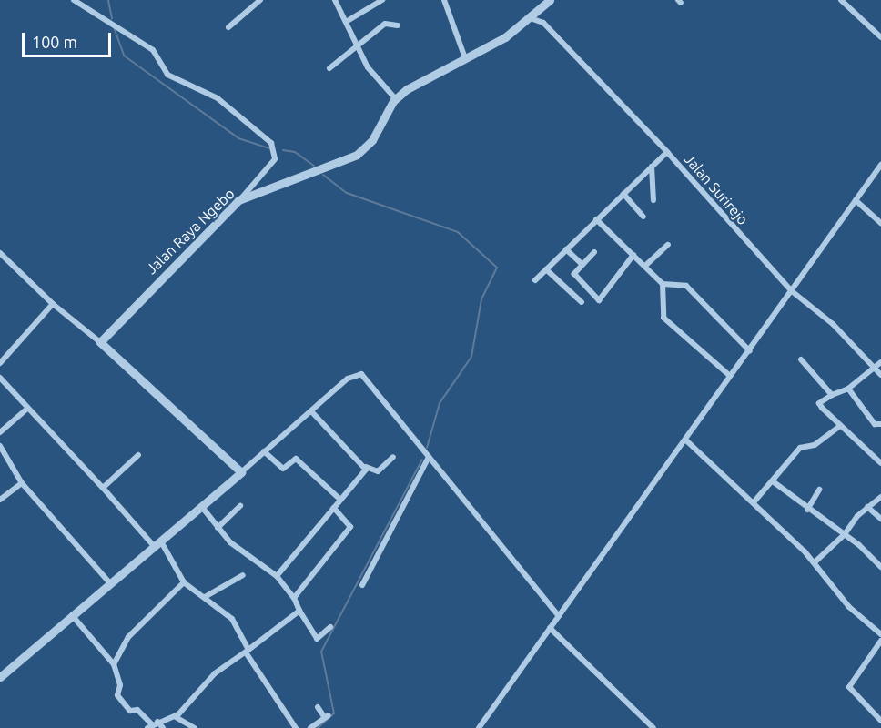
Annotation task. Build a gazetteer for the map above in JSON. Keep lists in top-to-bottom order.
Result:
{
  "streets": {
    "street": ["Jalan Surirejo", "Jalan Raya Ngebo"]
  },
  "crossings": [
    ["Jalan Surirejo", "Jalan Raya Ngebo"]
  ],
  "scale_bar": "100 m"
}
